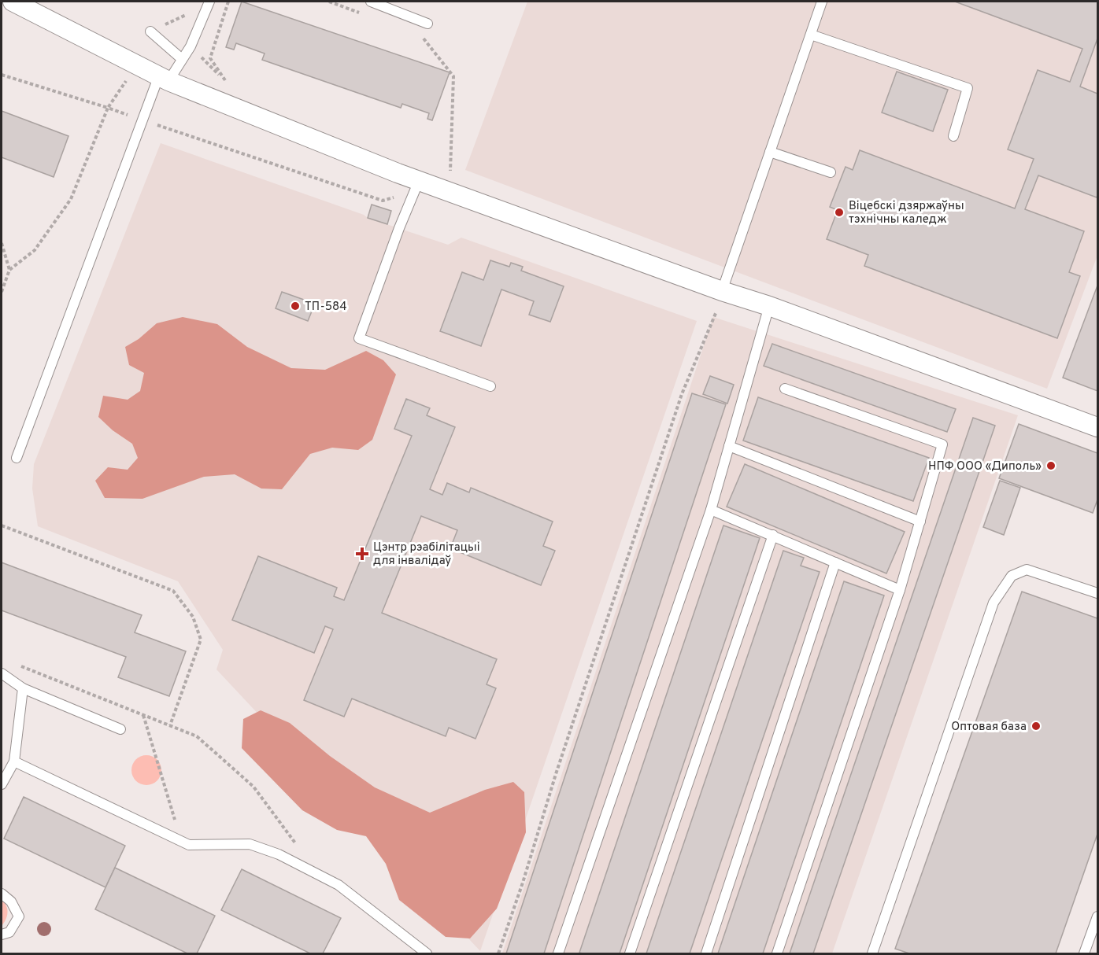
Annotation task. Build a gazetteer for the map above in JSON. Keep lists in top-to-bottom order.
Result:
{
  "places": {
    "other": [
      "Віцебскі дзяржаўны тэхнічны каледж",
      "ТП-584",
      "НПФ ООО «Диполь»",
      "Оптовая база"
    ],
    "health": ["Цэнтр рэабілітацыі для інвалідаў"]
  }
}
